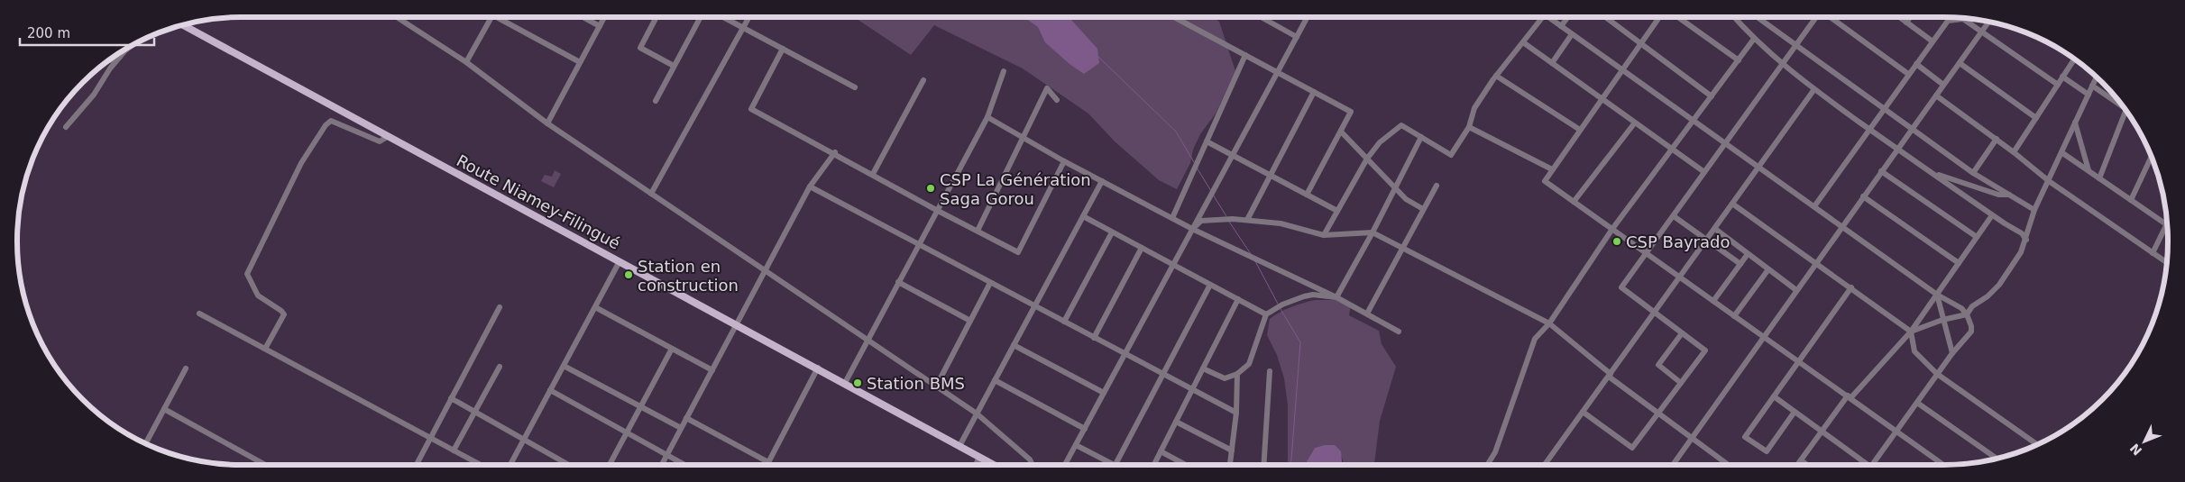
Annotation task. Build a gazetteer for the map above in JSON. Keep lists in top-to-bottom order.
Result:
{
  "streets": {
    "main road": ["Route Niamey-Filingué"]
  },
  "places": [
    "CSP La Génération Saga Gorou",
    "CSP Bayrado",
    "Station en construction",
    "Station BMS"
  ],
  "scale_bar": "200 m",
  "north": "bottom left"
}
